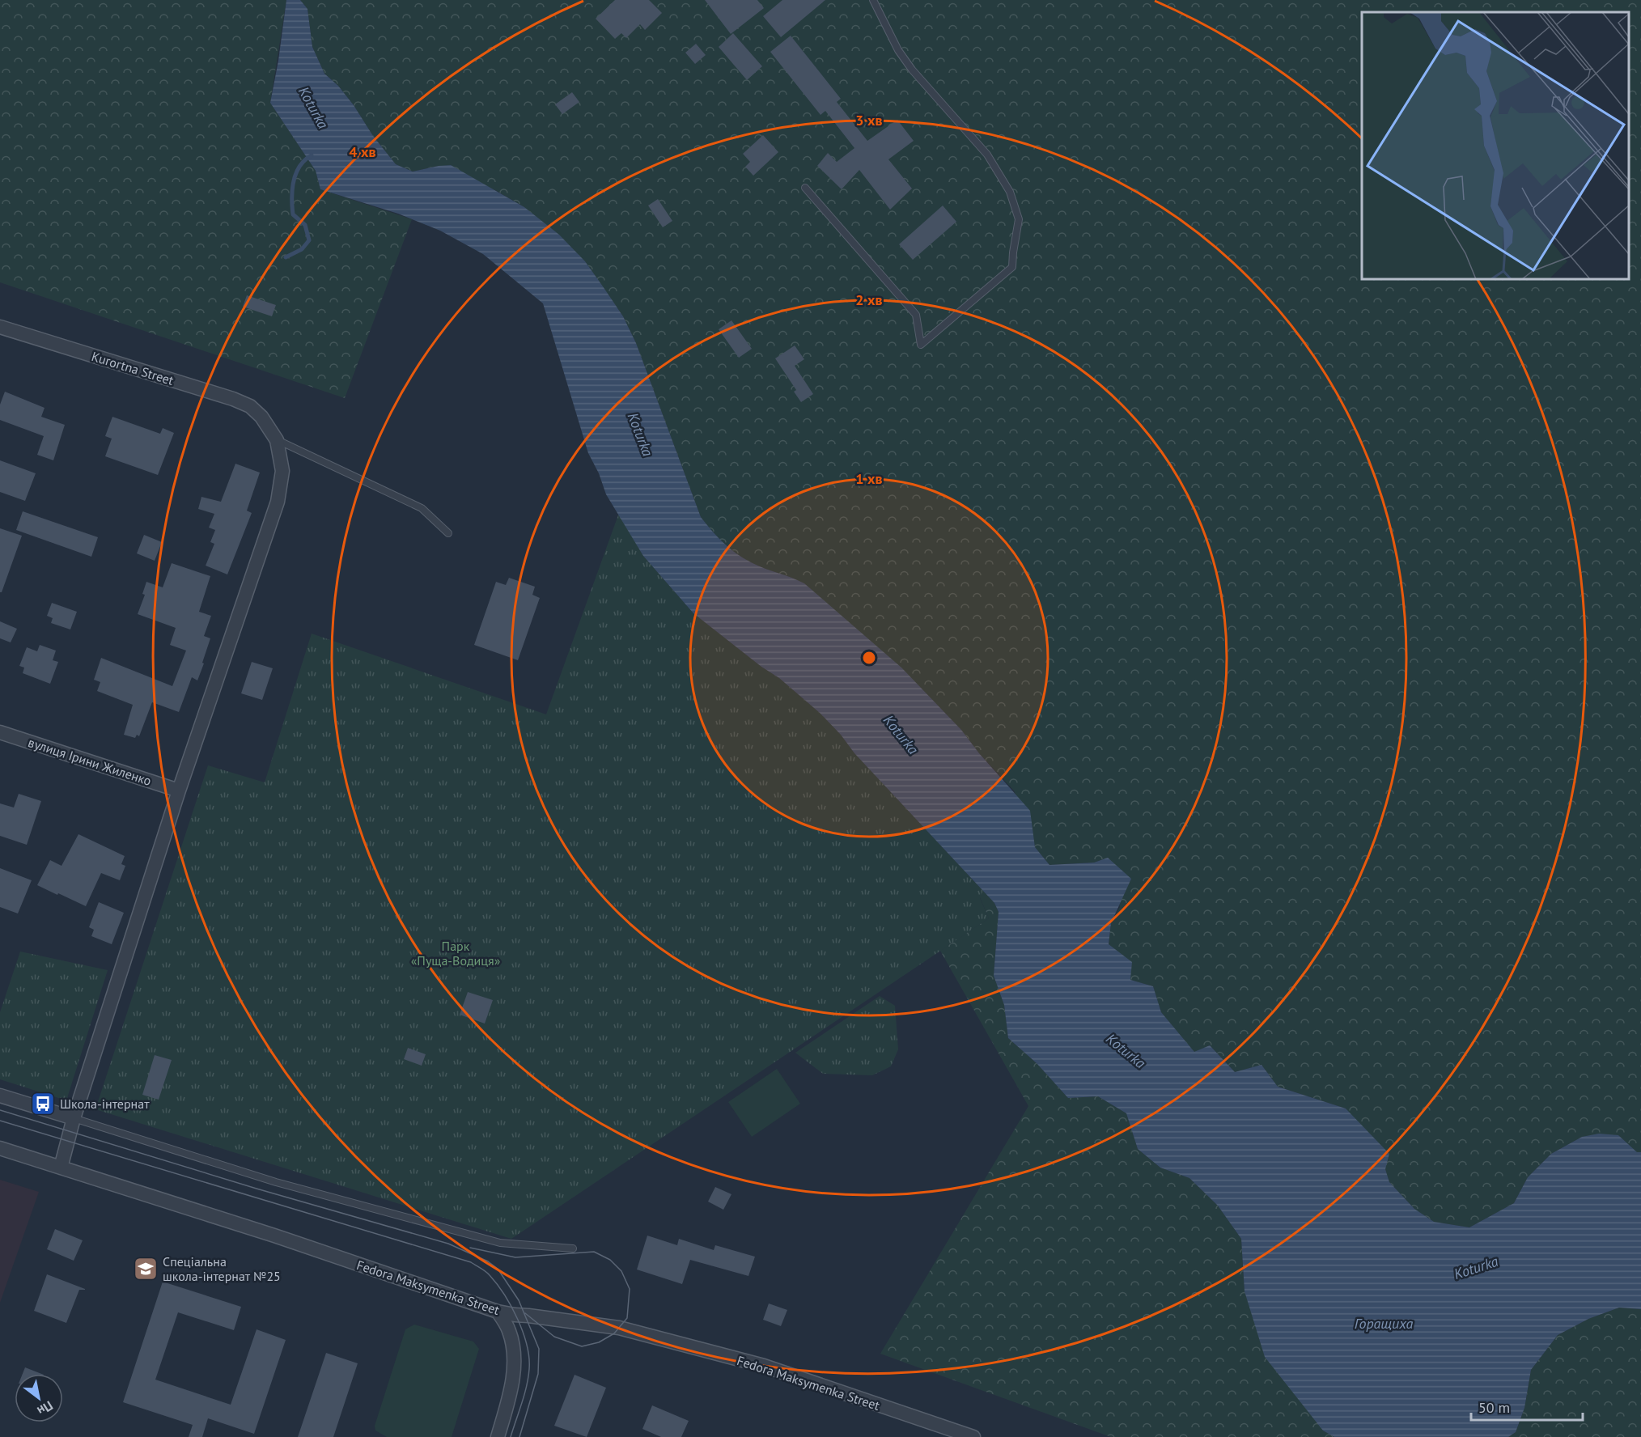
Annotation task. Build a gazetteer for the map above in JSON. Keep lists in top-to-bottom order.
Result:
{
  "streets": {
    "street": ["Kurortna Street", "вулиця Ірини Жиленко", "Fedora Maksymenka Street"]
  },
  "water": ["Koturka", "Горащиха"],
  "parks": ["Парк «Пуща-Водиця»"],
  "places": {
    "bus stop": ["Школа-інтернат"],
    "school or university": ["Спеціальна школа-інтернат №25"]
  },
  "scale_bar": "50 m",
  "north": "bottom right",
  "rings": [
    "3 хв",
    "4 хв",
    "2 хв",
    "1 хв"
  ]
}
